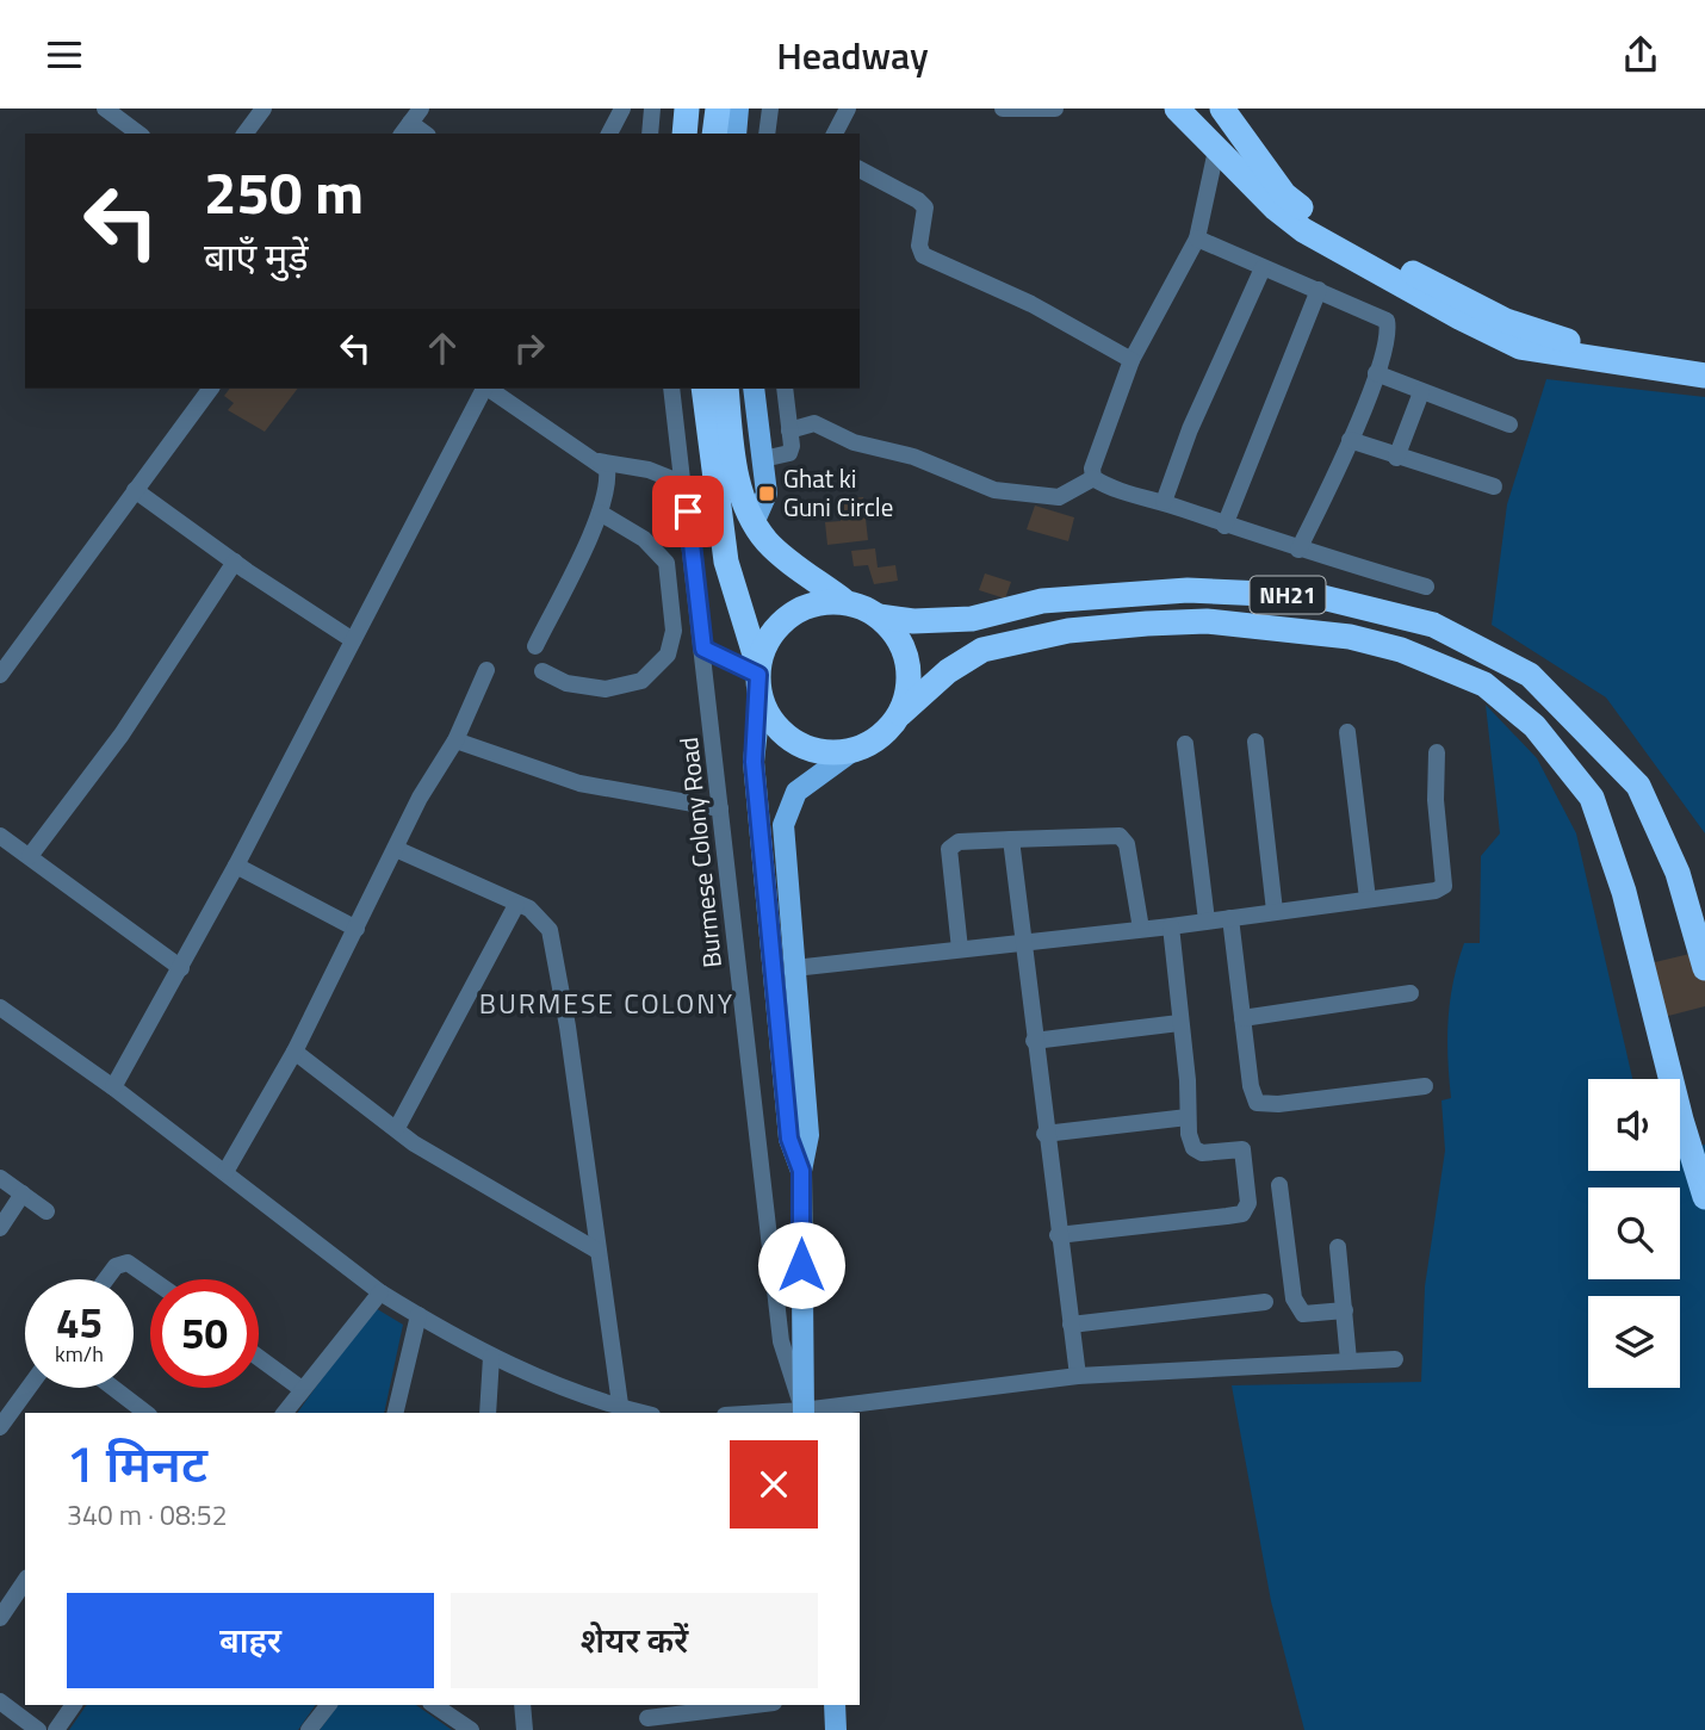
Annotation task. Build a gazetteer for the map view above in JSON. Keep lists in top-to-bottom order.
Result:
{
  "streets": {
    "highway": ["NH21"],
    "street": ["Burmese Colony Road"]
  },
  "districts": ["BURMESE COLONY"],
  "places": {
    "transit": ["Ghat ki Guni Circle"]
  },
  "page": {
    "header": "Headway",
    "turn": ["250 m", "बाएँ मुड़ें"],
    "speed": "45 km/h",
    "limit": "50",
    "heading": ["1 मिनट", "340 m · 08:52"],
    "buttons": ["बाहर", "शेयर करें"]
  }
}
